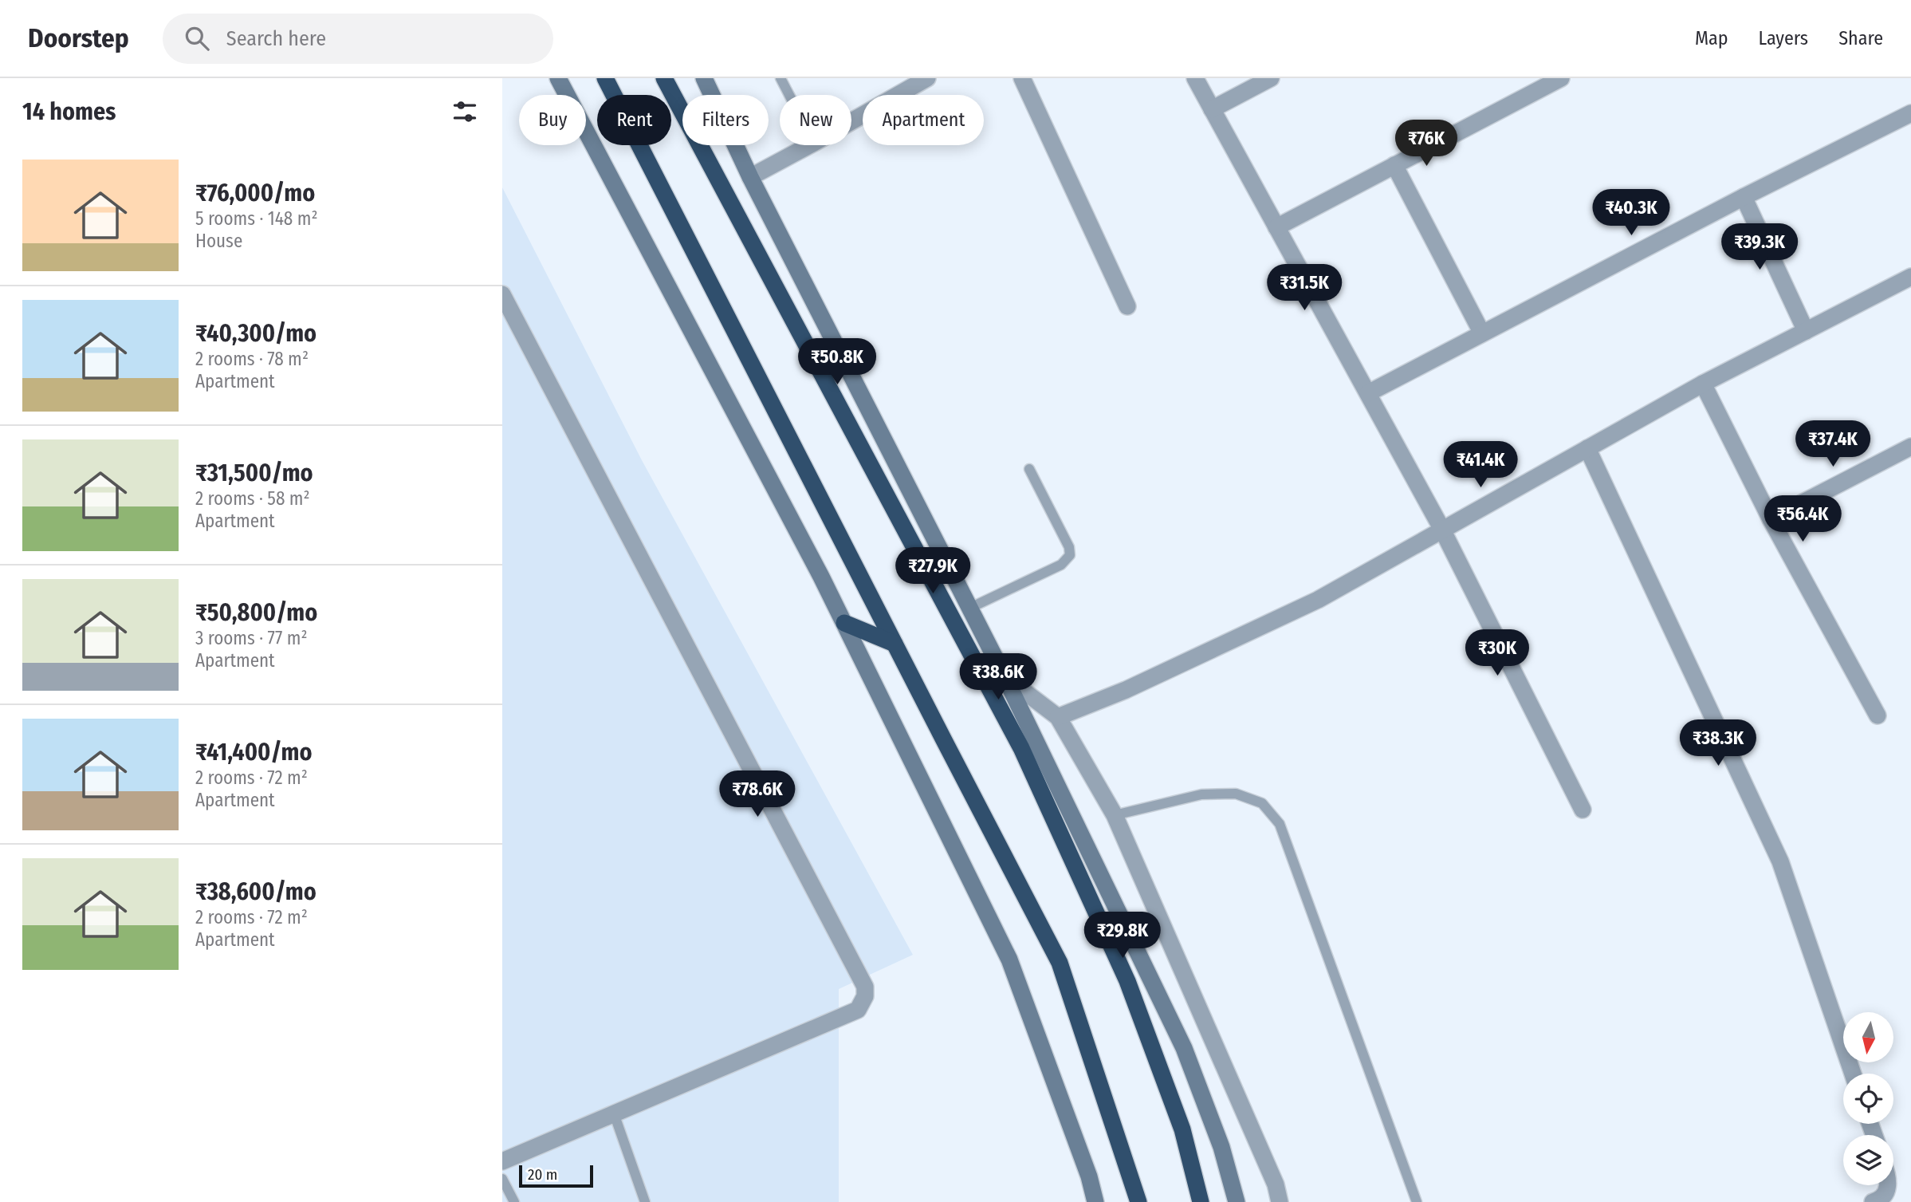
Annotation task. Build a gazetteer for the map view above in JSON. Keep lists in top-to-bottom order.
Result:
{
  "scale_bar": "20 m",
  "north": "bottom",
  "page": {
    "header": "Doorstep",
    "search": "Search here",
    "nav": ["Map", "Layers", "Share"],
    "heading": "14 homes",
    "chip": [
      "Buy",
      "Rent",
      "Filters",
      "New",
      "Apartment"
    ],
    "price": [
      "₹76K",
      "₹40.3K",
      "₹39.3K",
      "₹31.5K",
      "₹50.8K",
      "₹37.4K",
      "₹41.4K",
      "₹56.4K",
      "₹27.9K",
      "₹30K",
      "₹38.6K",
      "₹38.3K",
      "₹78.6K",
      "₹29.8K"
    ],
    "list": [
      {
        "name": "₹76,000/mo",
        "note": "5 rooms · 148 m² · House"
      },
      {
        "name": "₹40,300/mo",
        "note": "2 rooms · 78 m² · Apartment"
      },
      {
        "name": "₹31,500/mo",
        "note": "2 rooms · 58 m² · Apartment"
      },
      {
        "name": "₹50,800/mo",
        "note": "3 rooms · 77 m² · Apartment"
      },
      {
        "name": "₹41,400/mo",
        "note": "2 rooms · 72 m² · Apartment"
      },
      {
        "name": "₹38,600/mo",
        "note": "2 rooms · 72 m² · Apartment"
      }
    ],
    "scale": "20 m"
  }
}
